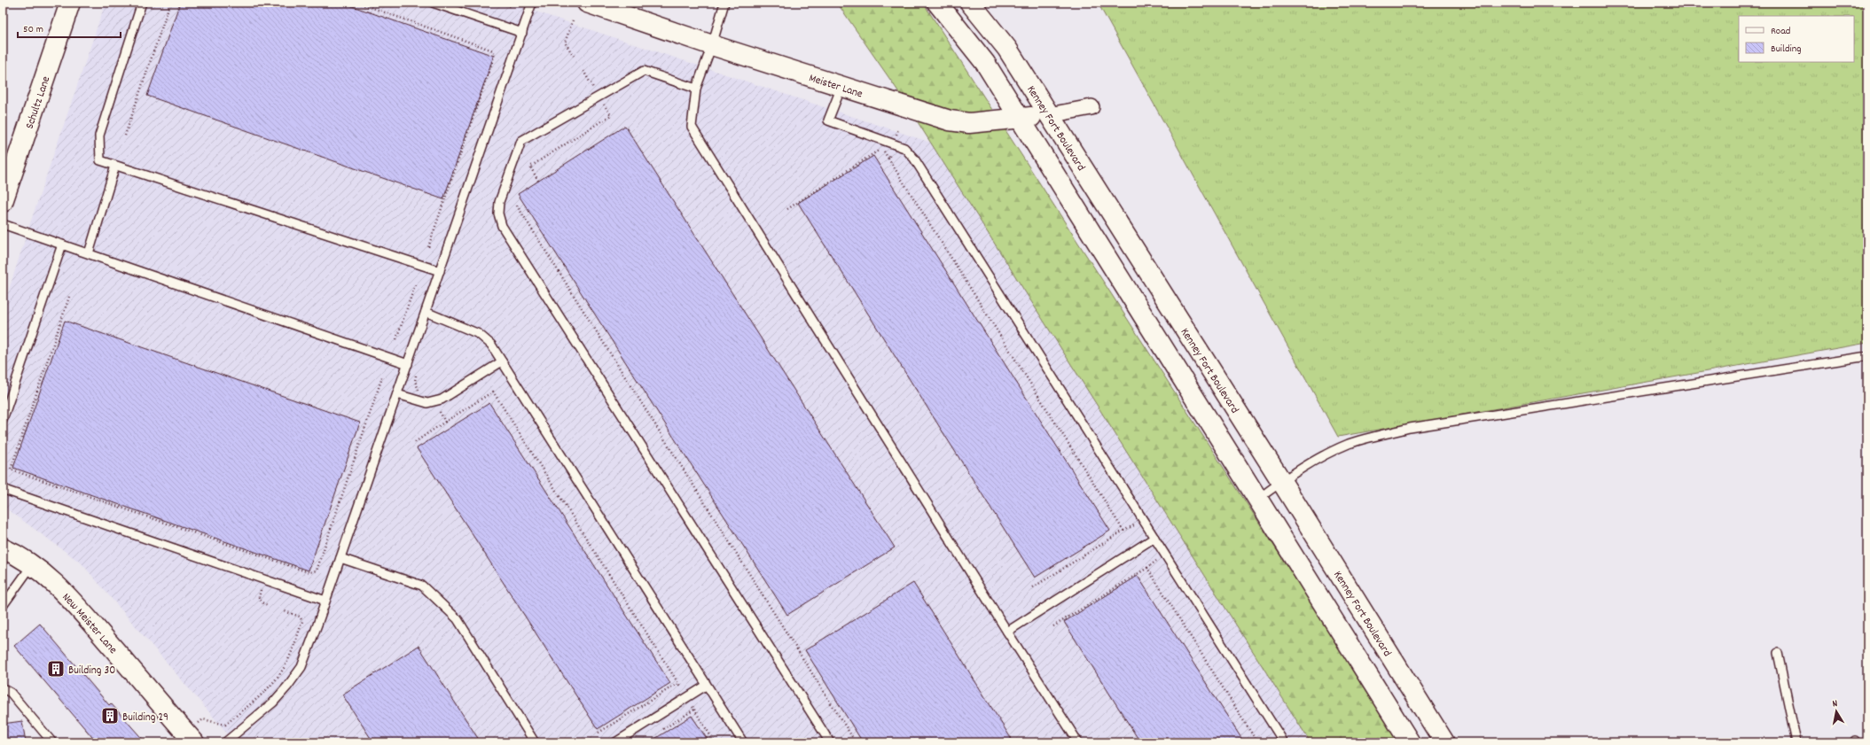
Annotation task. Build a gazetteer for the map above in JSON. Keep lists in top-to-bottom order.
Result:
{
  "streets": {
    "street": [
      "Meister Lane",
      "Schultz Lane",
      "Kenney Fort Boulevard",
      "New Meister Lane"
    ]
  },
  "crossings": [
    ["Meister Lane", "Kenney Fort Boulevard"]
  ],
  "places": {
    "building": ["Building 30", "Building 29"]
  },
  "legend": ["Road", "Building"],
  "scale_bar": "50 m",
  "north": "top"
}
